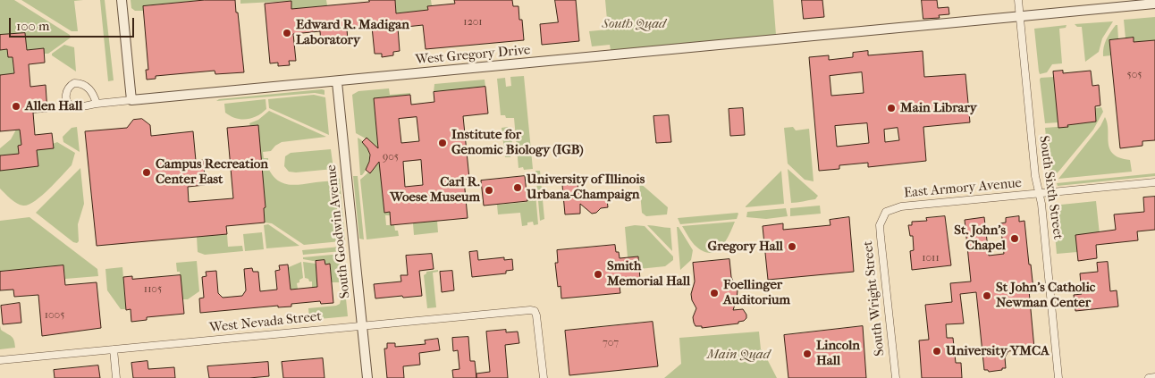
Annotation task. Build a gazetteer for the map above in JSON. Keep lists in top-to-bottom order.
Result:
{
  "streets": {
    "street": [
      "West Gregory Drive",
      "South Sixth Street",
      "East Armory Avenue",
      "South Goodwin Avenue",
      "South Wright Street",
      "West Nevada Street"
    ]
  },
  "crossings": [
    ["West Gregory Drive", "South Sixth Street"],
    ["West Gregory Drive", "South Goodwin Avenue"],
    ["South Sixth Street", "East Armory Avenue"],
    ["East Armory Avenue", "South Wright Street"],
    ["South Goodwin Avenue", "West Nevada Street"]
  ],
  "parks": ["South Quad", "Main Quad"],
  "places": [
    "Edward R. Madigan Laboratory",
    "Allen Hall",
    "Main Library",
    "Institute for Genomic Biology (IGB)",
    "Campus Recreation Center East",
    "University of Illinois Urbana-Champaign",
    "Carl R. Woese Museum",
    "St. John's Chapel",
    "Gregory Hall",
    "Smith Memorial Hall",
    "Foellinger Auditorium",
    "St John's Catholic Newman Center",
    "University YMCA",
    "Lincoln Hall"
  ],
  "house_numbers": [
    "1201",
    "505",
    "905",
    "1011",
    "1105",
    "1005",
    "707"
  ],
  "scale_bar": "100 m"
}
